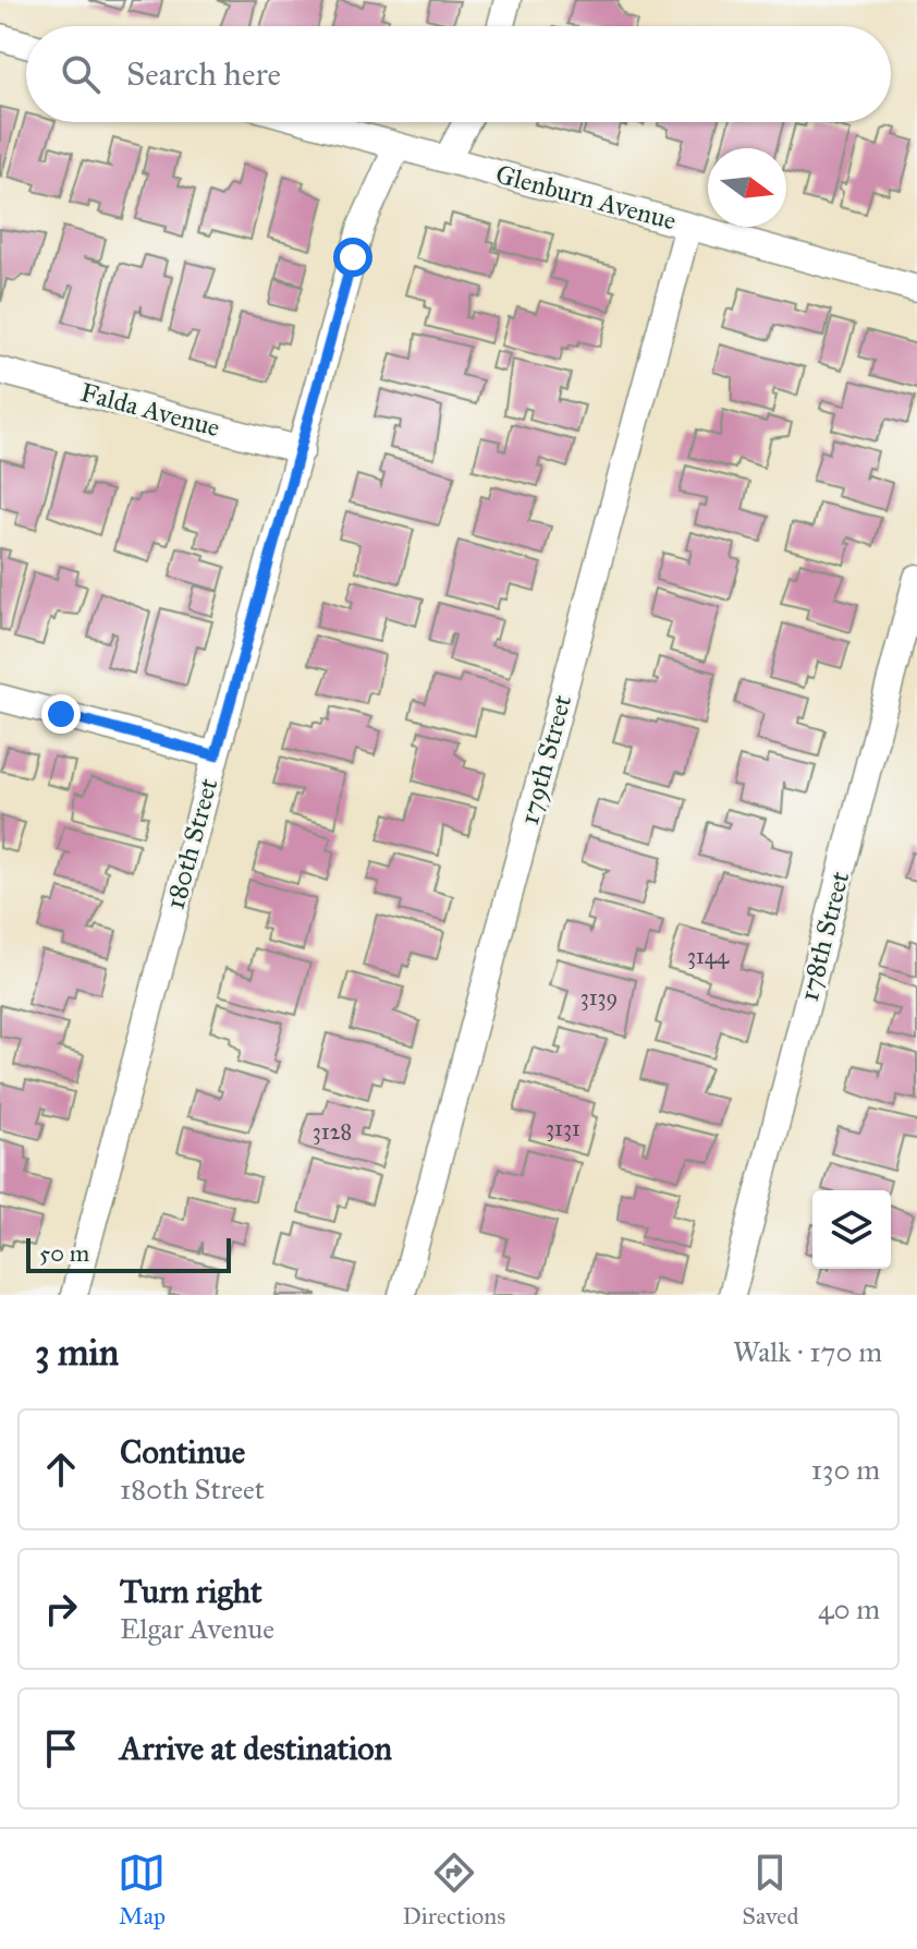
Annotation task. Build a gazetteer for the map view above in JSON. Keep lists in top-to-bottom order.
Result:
{
  "streets": {
    "street": [
      "Glenburn Avenue",
      "Falda Avenue",
      "179th Street",
      "180th Street",
      "178th Street"
    ]
  },
  "crossings": [
    ["Glenburn Avenue", "179th Street"],
    ["Glenburn Avenue", "180th Street"],
    ["Falda Avenue", "180th Street"]
  ],
  "house_numbers": [
    "3144",
    "3139",
    "3131",
    "3128"
  ],
  "scale_bar": "50 m",
  "north": "right",
  "page": {
    "search": "Search here",
    "scale": "50 m",
    "heading": ["3 min", "Walk · 170 m"],
    "list": [
      ["Continue", "180th Street", "130 m"],
      ["Turn right", "Elgar Avenue", "40 m"],
      "Arrive at destination"
    ],
    "nav": ["Map", "Directions", "Saved"]
  }
}
